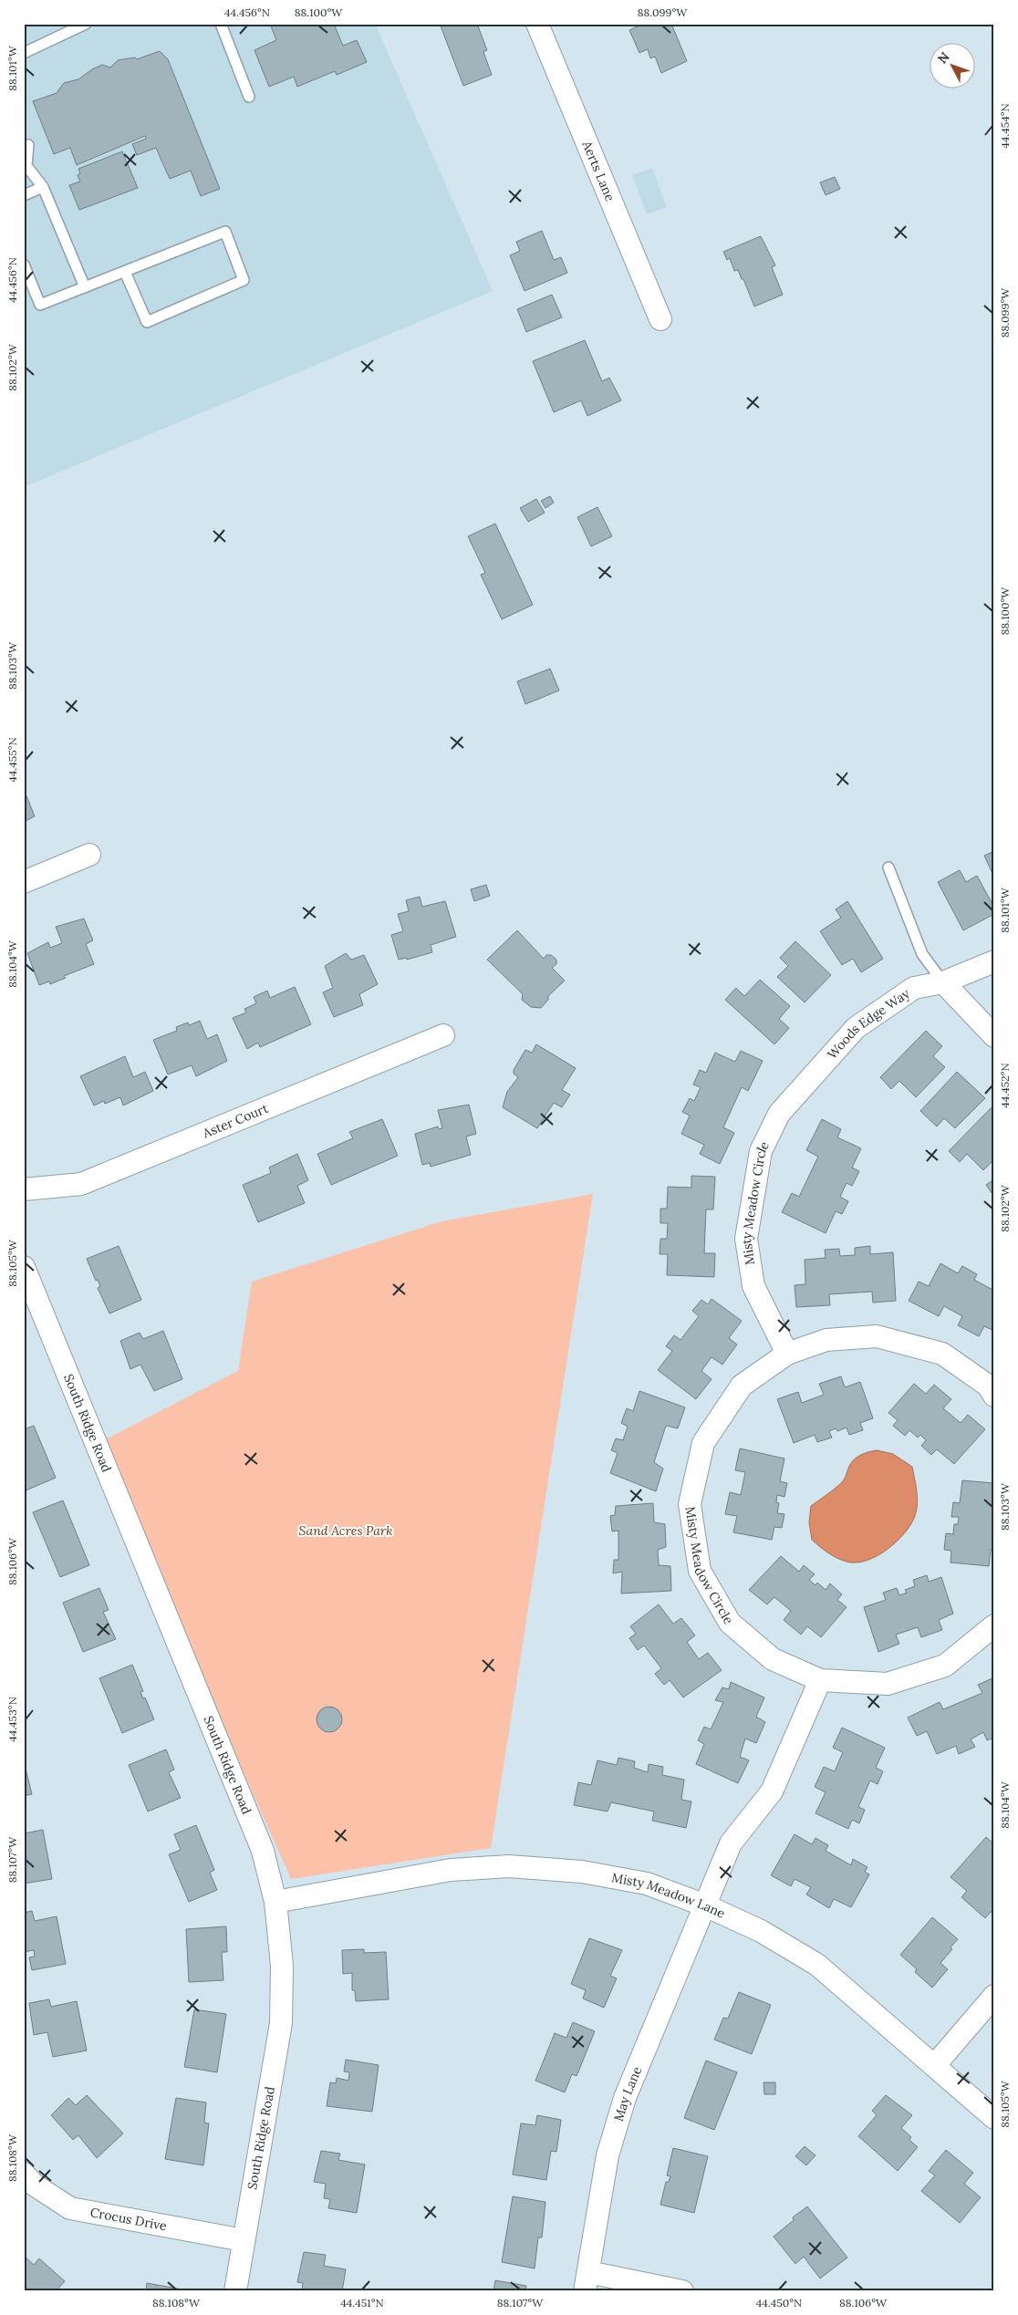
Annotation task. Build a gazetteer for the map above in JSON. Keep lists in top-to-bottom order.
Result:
{
  "streets": {
    "street": [
      "Aerts Lane",
      "Woods Edge Way",
      "Aster Court",
      "Misty Meadow Circle",
      "South Ridge Road",
      "Misty Meadow Lane",
      "May Lane",
      "Crocus Drive"
    ]
  },
  "crossings": [
    ["Woods Edge Way", "Misty Meadow Circle"],
    ["South Ridge Road", "Misty Meadow Lane"],
    ["South Ridge Road", "Crocus Drive"],
    ["Misty Meadow Lane", "May Lane"]
  ],
  "parks": ["Sand Acres Park"],
  "north": "top left",
  "coordinates": [
    "44.456°N",
    "88.100°W",
    "88.099°W",
    "88.101°W",
    "44.454°N",
    "88.102°W",
    "88.103°W",
    "44.455°N",
    "88.104°W",
    "44.452°N",
    "88.105°W",
    "88.106°W",
    "44.453°N",
    "88.107°W",
    "88.108°W",
    "44.451°N",
    "44.450°N"
  ]
}
